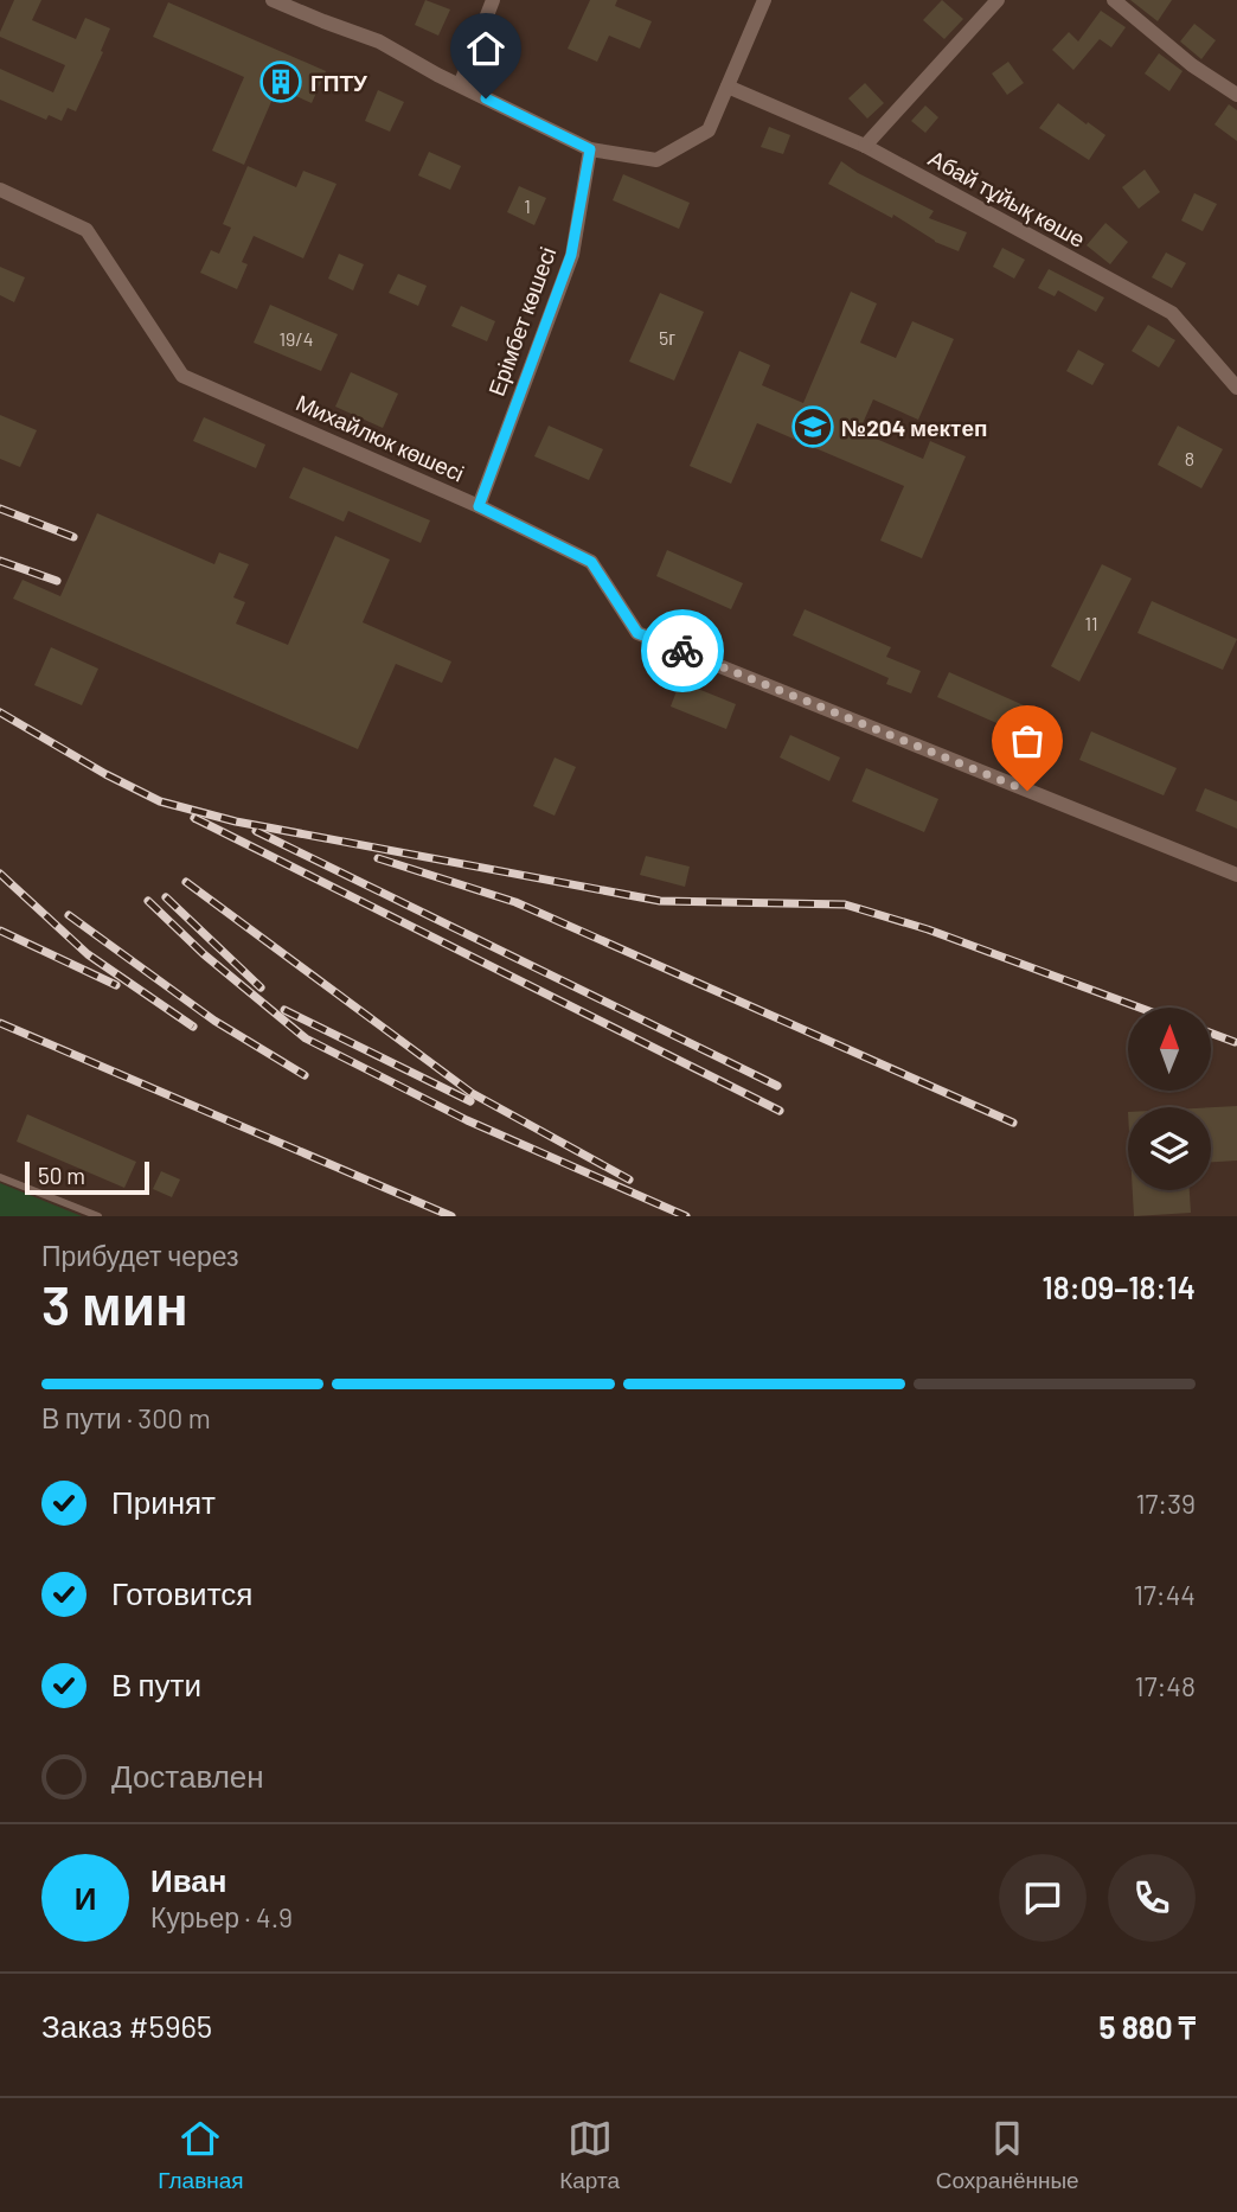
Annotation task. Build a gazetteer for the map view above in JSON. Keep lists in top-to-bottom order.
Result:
{
  "streets": {
    "street": ["Абай тұйық көше", "Ерімбет көшесі", "Михайлюк көшесі"]
  },
  "crossings": [
    ["Ерімбет көшесі", "Михайлюк көшесі"]
  ],
  "places": {
    "building": ["ГПТУ"],
    "school or university": ["№204 мектеп"]
  },
  "house_numbers": [
    "1",
    "5г",
    "19/4",
    "8",
    "11"
  ],
  "scale_bar": "50 m",
  "north": "top",
  "page": {
    "scale": "50 m",
    "heading": ["3 мин", "Прибудет через", "18:09–18:14"],
    "panel": [
      "Иван",
      "Курьер · 4.9",
      "Заказ #5965",
      "5 880 ₸"
    ],
    "bar": "В пути · 300 m",
    "list": [
      ["Принят", "17:39"],
      ["Готовится", "17:44"],
      ["В пути", "17:48"],
      "Доставлен"
    ],
    "round": "И",
    "tabs": ["Главная", "Карта", "Сохранённые"]
  }
}
